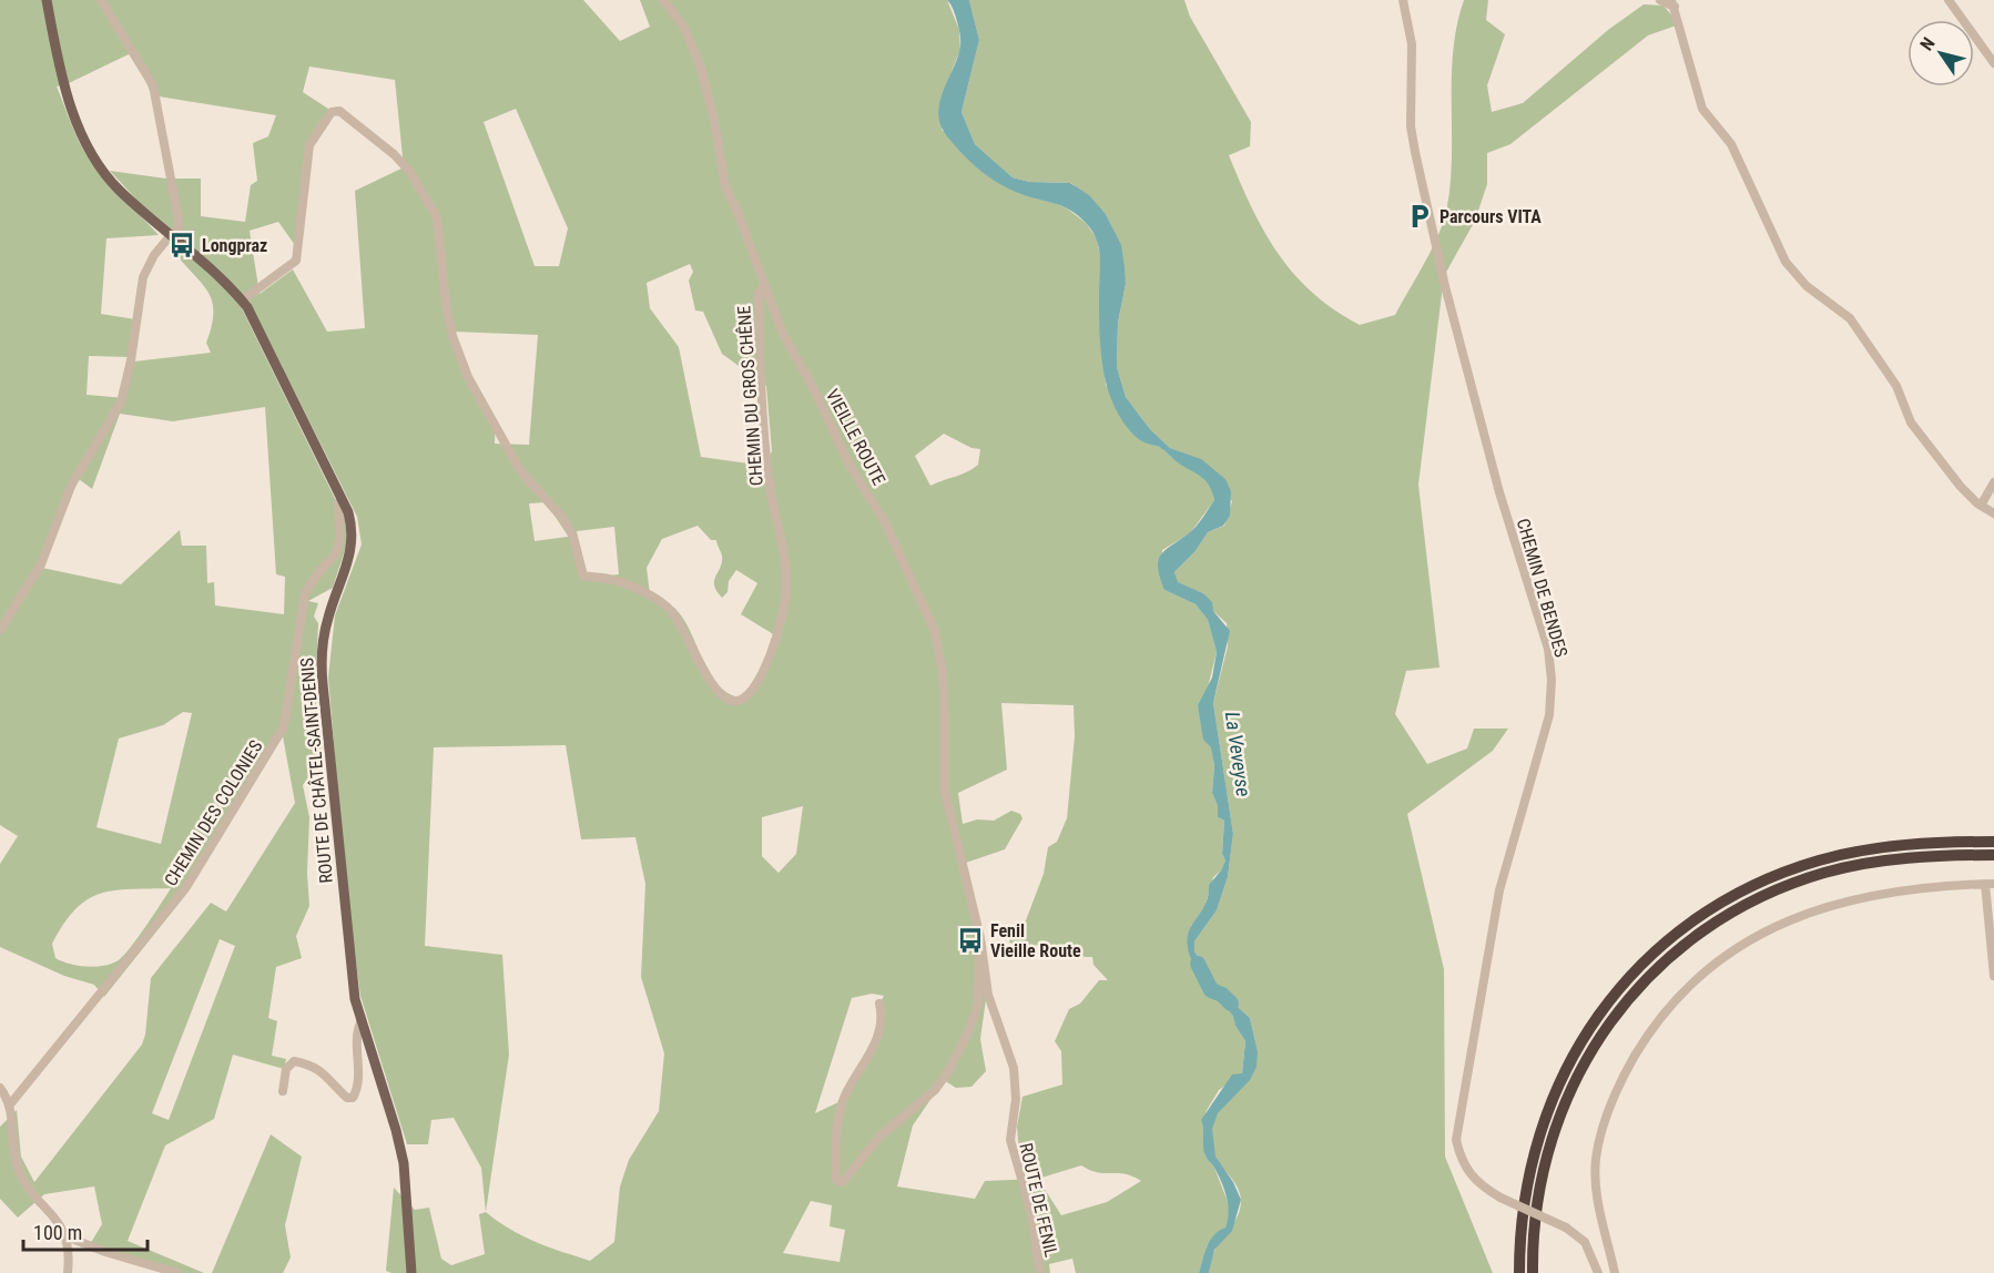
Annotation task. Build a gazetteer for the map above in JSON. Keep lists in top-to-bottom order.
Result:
{
  "streets": {
    "main road": ["ROUTE DE CHÂTEL-SAINT-DENIS"],
    "street": [
      "CHEMIN DU GROS CHÊNE",
      "VIEILLE ROUTE",
      "CHEMIN DE BENDES",
      "CHEMIN DES COLONIES",
      "ROUTE DE FENIL"
    ]
  },
  "crossings": [
    ["CHEMIN DU GROS CHÊNE", "VIEILLE ROUTE"],
    ["CHEMIN DU GROS CHÊNE", "ROUTE DE CHÂTEL-SAINT-DENIS"],
    ["VIEILLE ROUTE", "ROUTE DE FENIL"],
    ["ROUTE DE CHÂTEL-SAINT-DENIS", "CHEMIN DES COLONIES"]
  ],
  "water": ["La Veveyse"],
  "places": {
    "parking": ["Parcours VITA"],
    "bus stop": ["Longpraz", "Fenil Vieille Route"]
  },
  "scale_bar": "100 m",
  "north": "top left"
}
